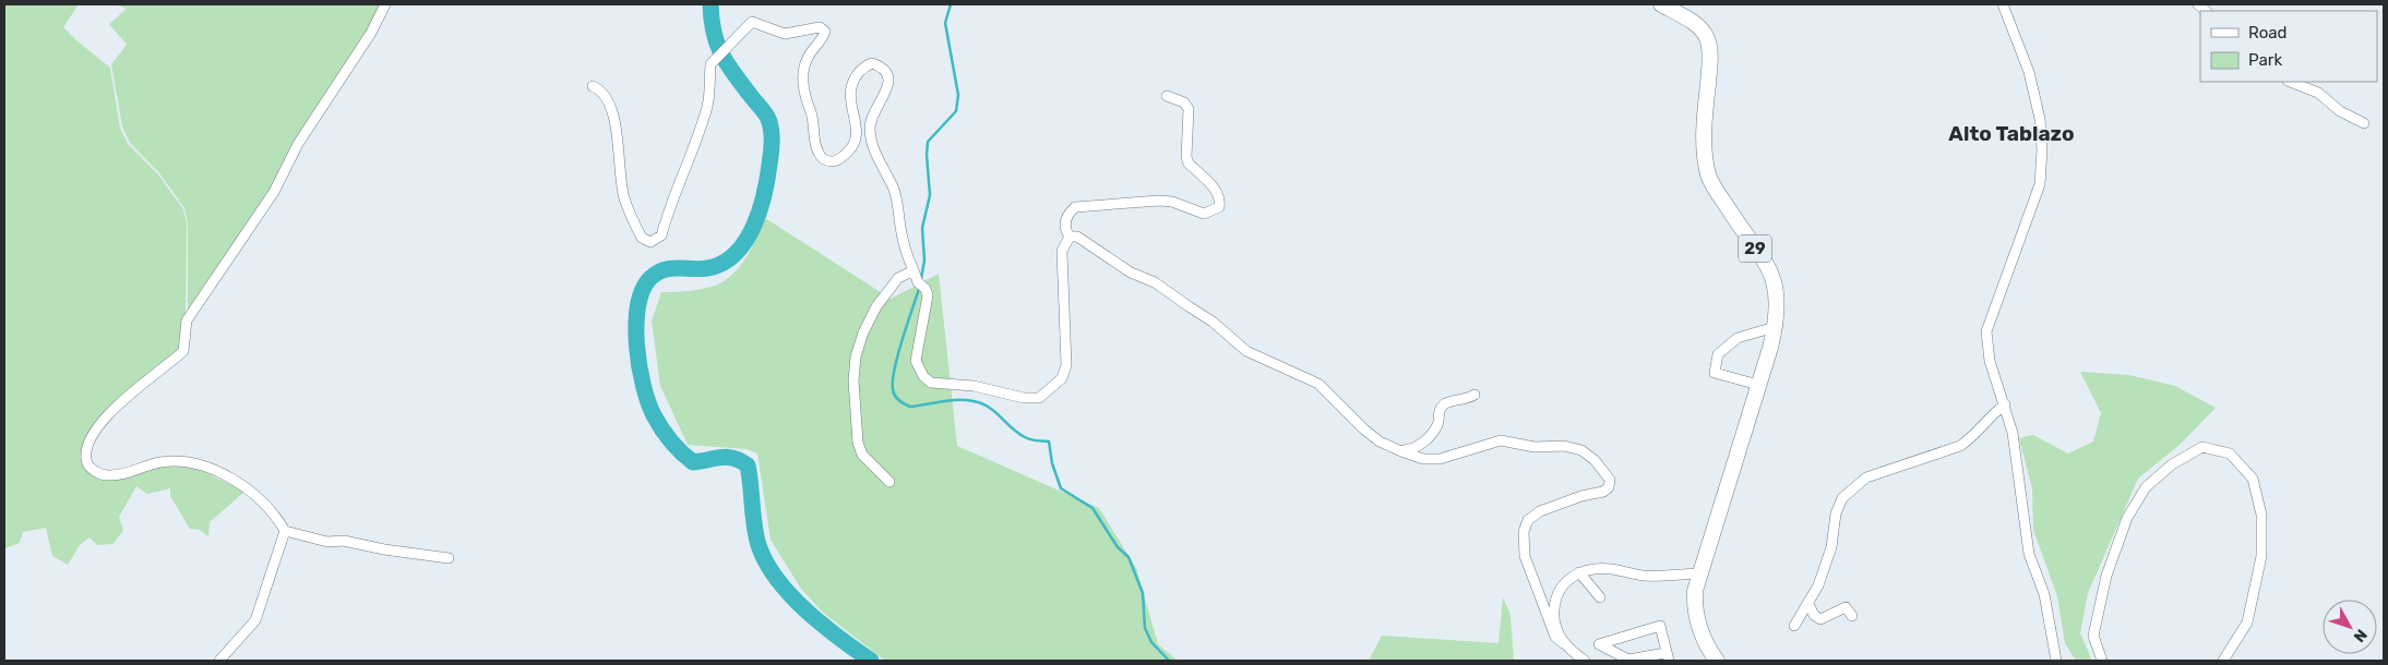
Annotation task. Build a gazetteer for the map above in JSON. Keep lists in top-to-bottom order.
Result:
{
  "streets": {
    "main road": ["29"]
  },
  "districts": ["Alto Tablazo"],
  "legend": ["Road", "Park"],
  "north": "bottom right"
}
